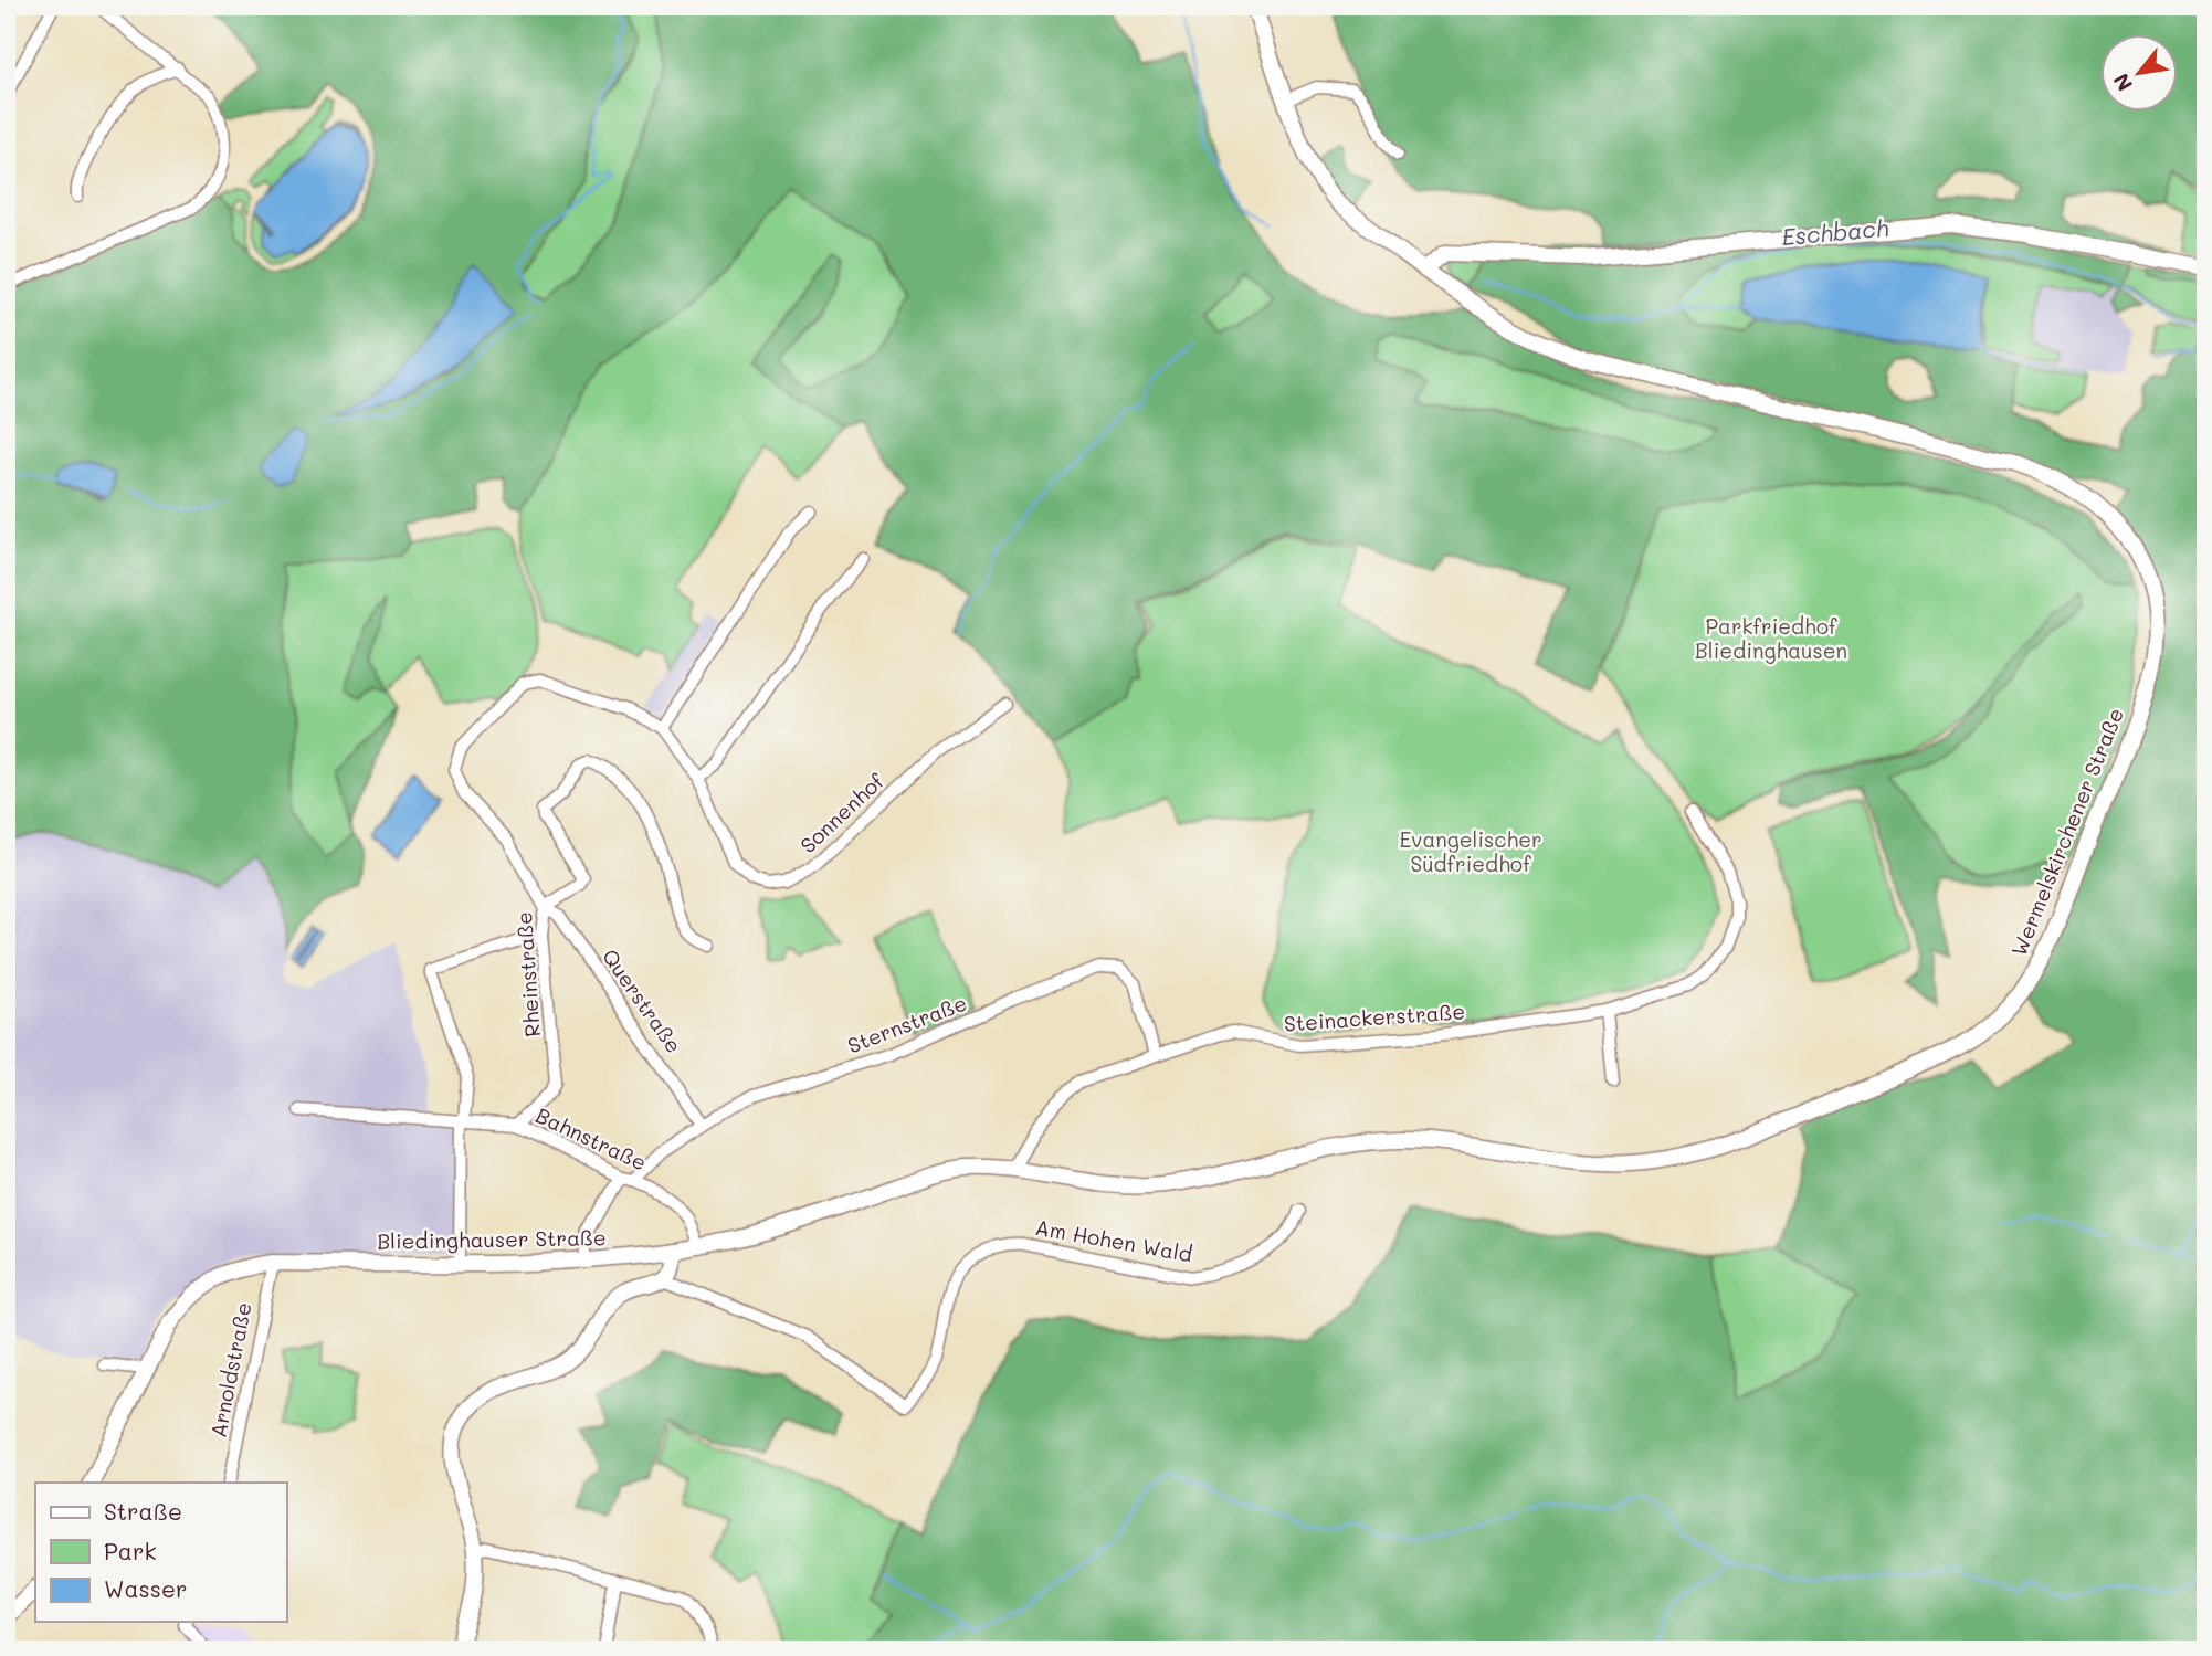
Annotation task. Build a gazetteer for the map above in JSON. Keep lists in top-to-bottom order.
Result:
{
  "streets": {
    "main road": ["Wermelskirchener Straße", "Bliedinghauser Straße"],
    "street": [
      "Sonnenhof",
      "Rheinstraße",
      "Querstraße",
      "Steinackerstraße",
      "Sternstraße",
      "Bahnstraße",
      "Am Hohen Wald",
      "Arnoldstraße"
    ]
  },
  "crossings": [
    ["Sonnenhof", "Rheinstraße"],
    ["Wermelskirchener Straße", "Steinackerstraße"],
    ["Wermelskirchener Straße", "Bliedinghauser Straße"],
    ["Rheinstraße", "Querstraße"],
    ["Rheinstraße", "Bahnstraße"],
    ["Querstraße", "Sternstraße"],
    ["Steinackerstraße", "Sternstraße"],
    ["Steinackerstraße", "Bliedinghauser Straße"],
    ["Sternstraße", "Bahnstraße"],
    ["Sternstraße", "Bliedinghauser Straße"],
    ["Bahnstraße", "Bliedinghauser Straße"],
    ["Bliedinghauser Straße", "Arnoldstraße"]
  ],
  "water": ["Eschbach"],
  "parks": ["Parkfriedhof Bliedinghausen", "Evangelischer Südfriedhof"],
  "legend": ["Straße", "Park", "Wasser"],
  "north": "bottom left"
}
